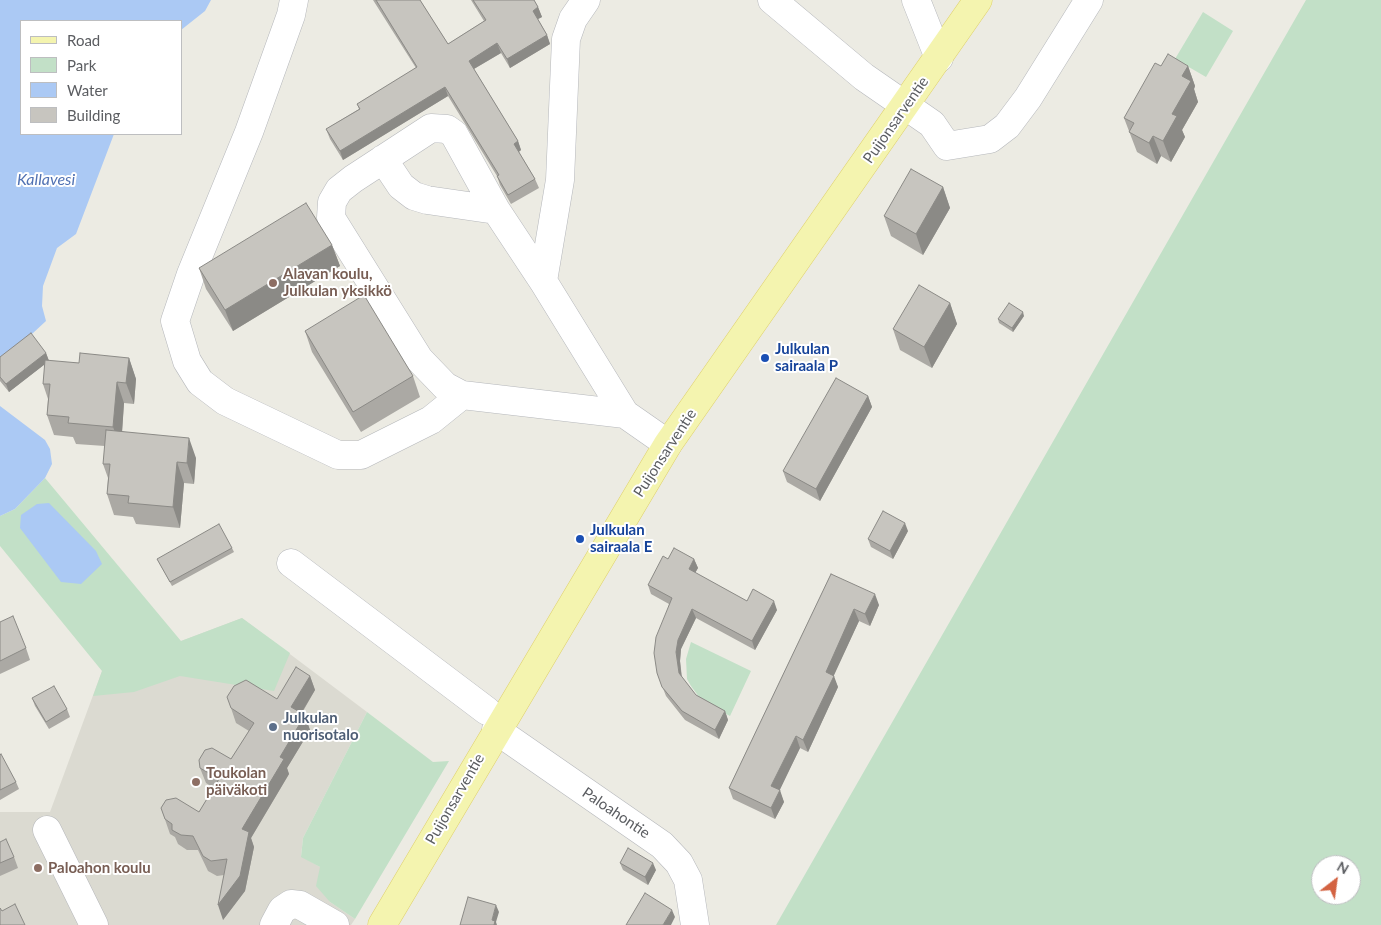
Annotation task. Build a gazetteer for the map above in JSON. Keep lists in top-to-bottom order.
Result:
{
  "streets": {
    "main road": ["Puijonsarventie"],
    "street": ["Paloahontie"]
  },
  "crossings": [
    ["Puijonsarventie", "Paloahontie"]
  ],
  "water": ["Kallavesi"],
  "places": [
    "Alavan koulu, Julkulan yksikkö",
    "Julkulan sairaala P",
    "Julkulan sairaala E",
    "Julkulan nuorisotalo",
    "Toukolan päiväkoti",
    "Paloahon koulu"
  ],
  "legend": [
    "Road",
    "Park",
    "Water",
    "Building"
  ],
  "north": "top right"
}
